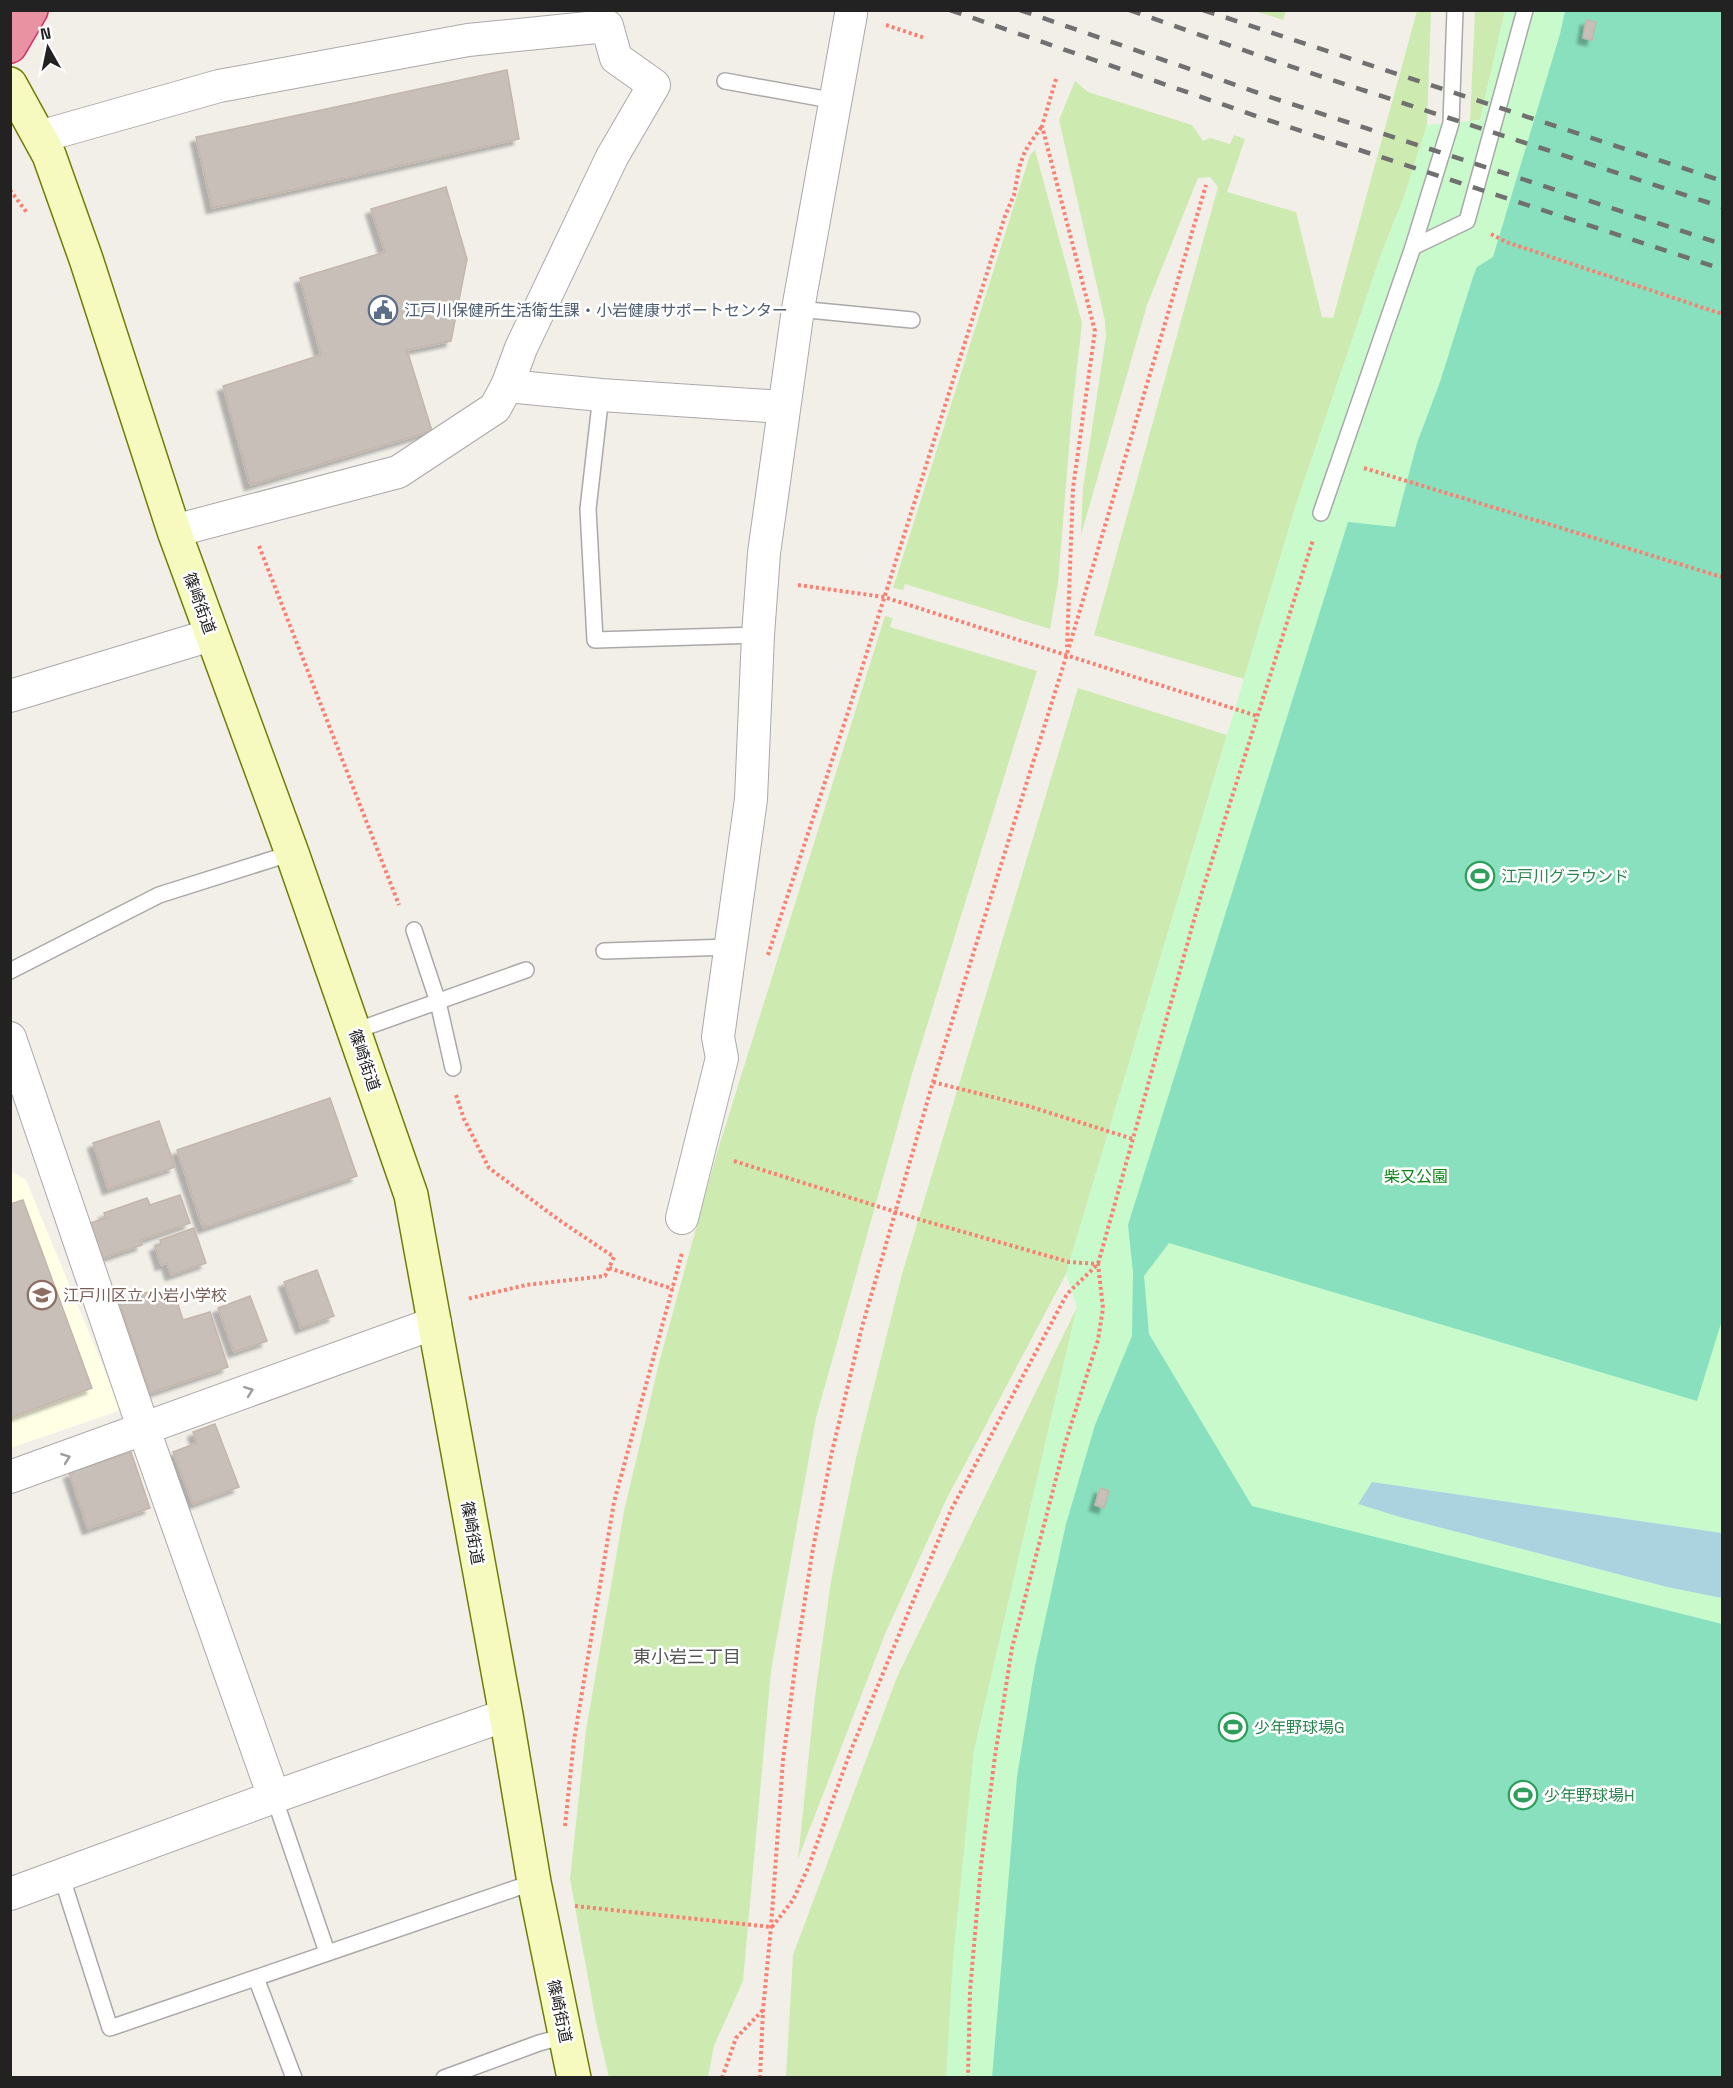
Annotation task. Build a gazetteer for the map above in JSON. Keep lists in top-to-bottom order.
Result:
{
  "streets": {
    "main road": ["篠崎街道"]
  },
  "districts": ["東小岩三丁目"],
  "parks": ["柴又公園"],
  "places": {
    "public building": ["江戸川保健所生活衛生課・小岩健康サポートセンター"],
    "sports": ["江戸川グラウンド", "少年野球場G", "少年野球場H"],
    "school or university": ["江戸川区立 小岩小学校"]
  },
  "north": "top"
}
